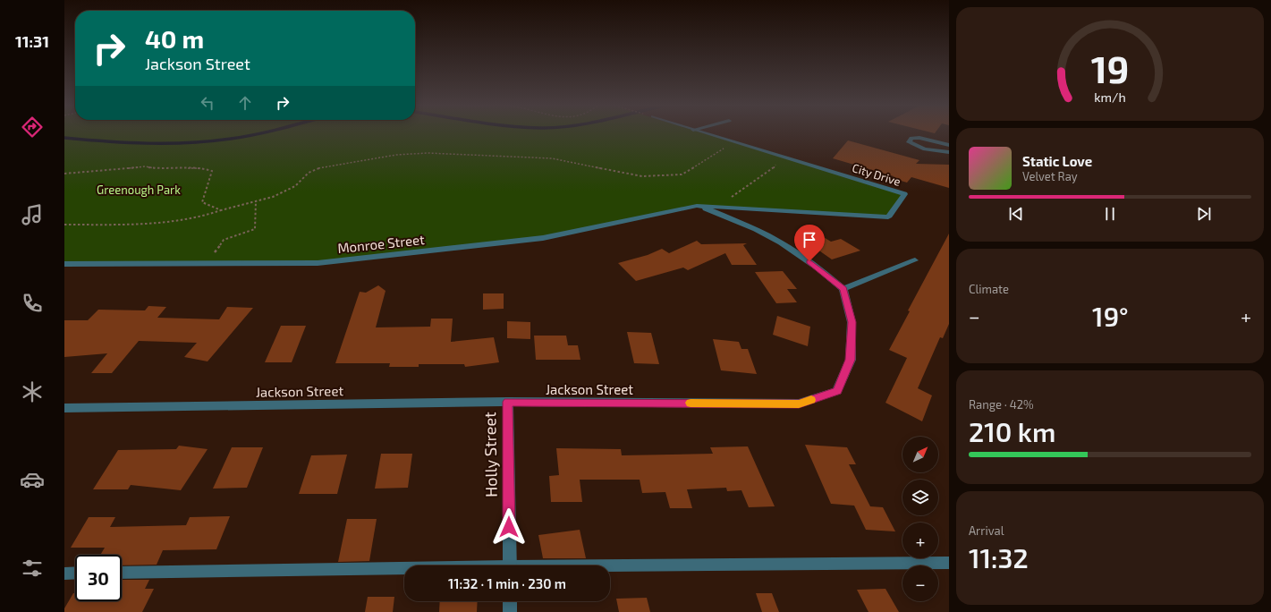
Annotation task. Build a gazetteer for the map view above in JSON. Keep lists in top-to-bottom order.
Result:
{
  "streets": {
    "street": [
      "City Drive",
      "Monroe Street",
      "Jackson Street",
      "Holly Street"
    ]
  },
  "crossings": [
    ["City Drive", "Monroe Street"],
    ["Jackson Street", "Holly Street"]
  ],
  "parks": ["Greenough Park"],
  "north": "top right",
  "page": {
    "tabs": "11:31",
    "turn": ["40 m", "Jackson Street"],
    "song": ["Static Love", "Velvet Ray"],
    "tile": [
      "Climate",
      ["Range · 42%", "210 km"],
      ["Arrival", "11:32"]
    ],
    "heat": ["−", "19°", "+"],
    "map_buttons": ["+", "−"],
    "limit": "30",
    "trip": "11:32 · 1 min · 230 m",
    "gauge": ["19", "km/h"]
  }
}
